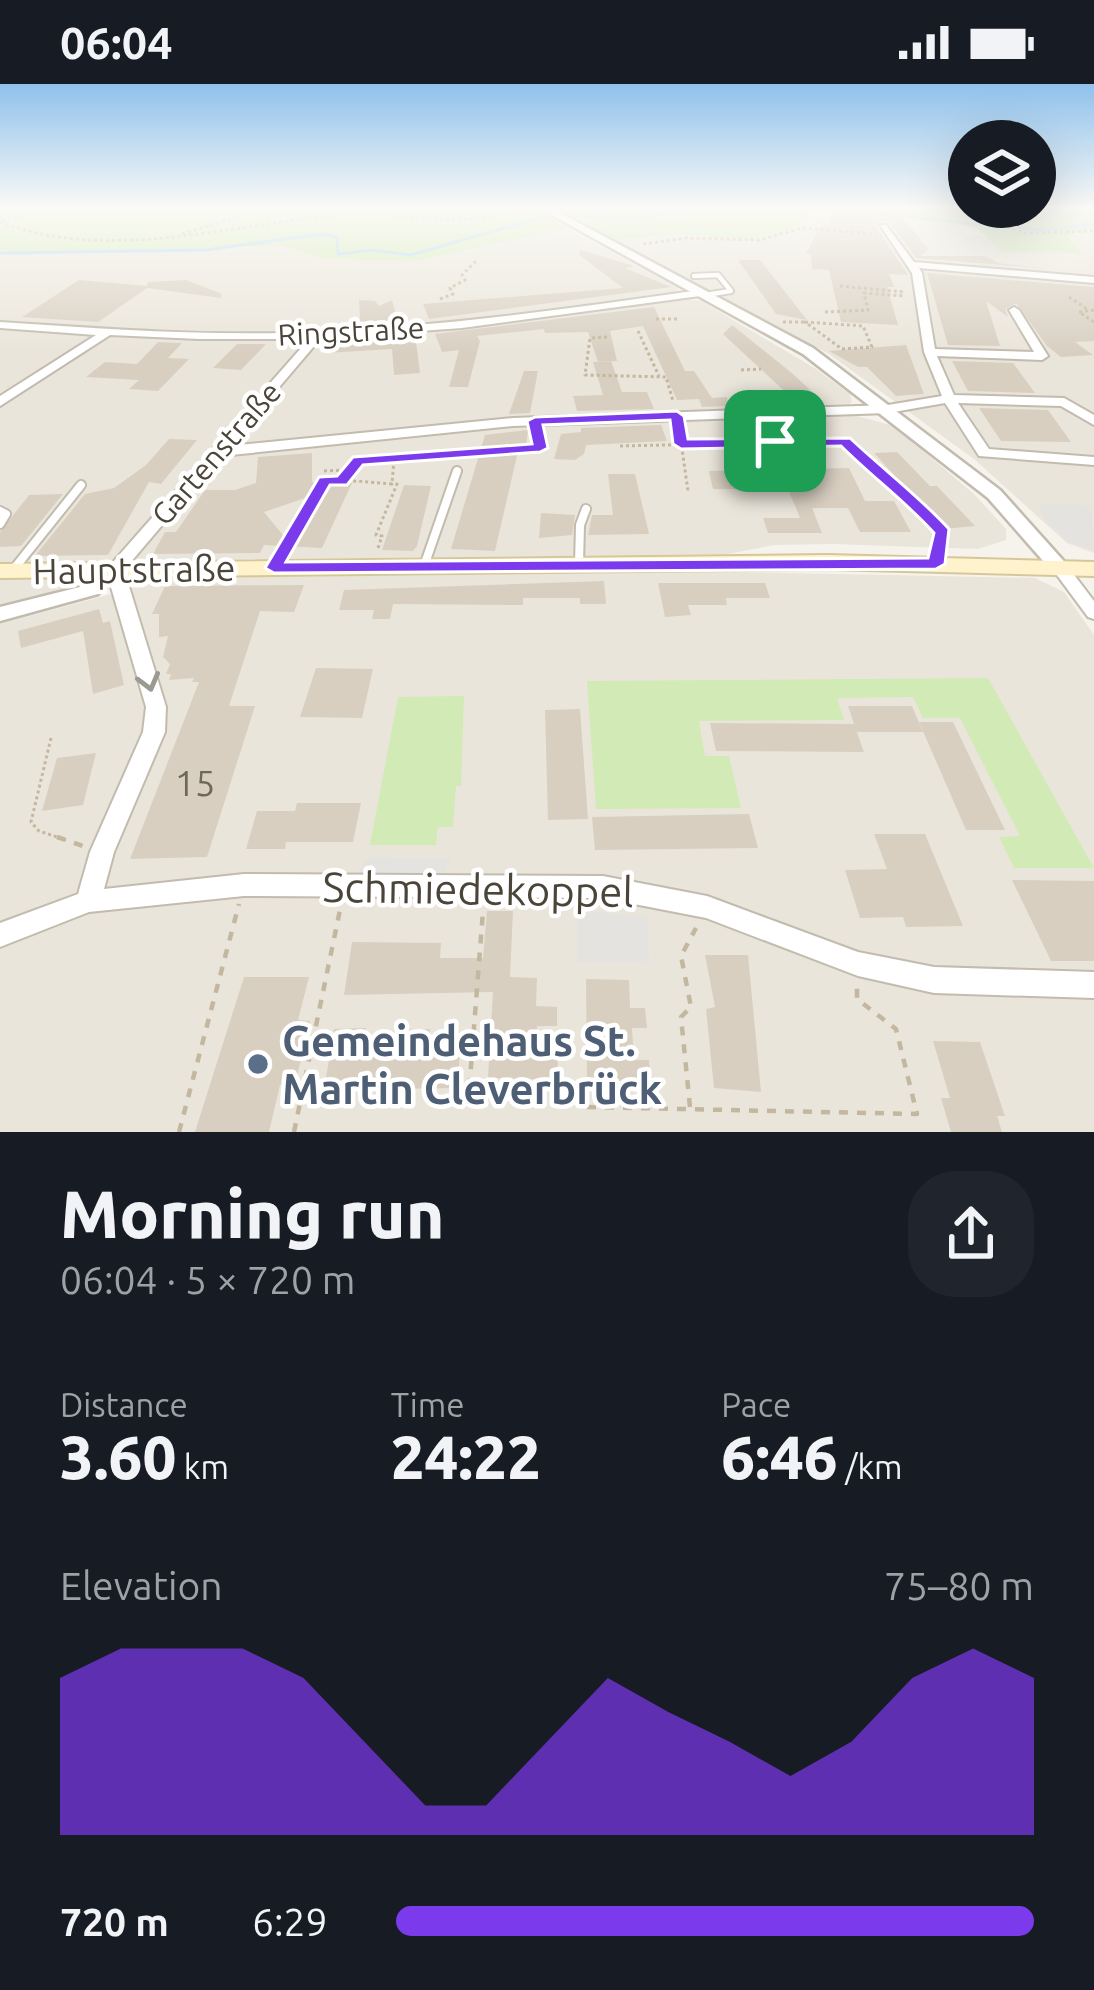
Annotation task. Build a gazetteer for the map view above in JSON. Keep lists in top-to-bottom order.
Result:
{
  "streets": {
    "main road": ["Hauptstraße"],
    "street": ["Ringstraße", "Gartenstraße", "Schmiedekoppel"]
  },
  "crossings": [
    ["Ringstraße", "Gartenstraße"],
    ["Gartenstraße", "Hauptstraße"]
  ],
  "places": ["Gemeindehaus St. Martin Cleverbrück"],
  "house_numbers": ["15"],
  "page": {
    "status": "06:04",
    "heading": ["Morning run", "06:04 · 5 × 720 m"],
    "stats": [
      ["Distance", "3.60 km"],
      ["Time", "24:22"],
      ["Pace", "6:46 /km"]
    ],
    "chart": ["Elevation", "75–80 m"],
    "list": [
      {
        "name": "720 m",
        "note": "6:29"
      }
    ]
  }
}
